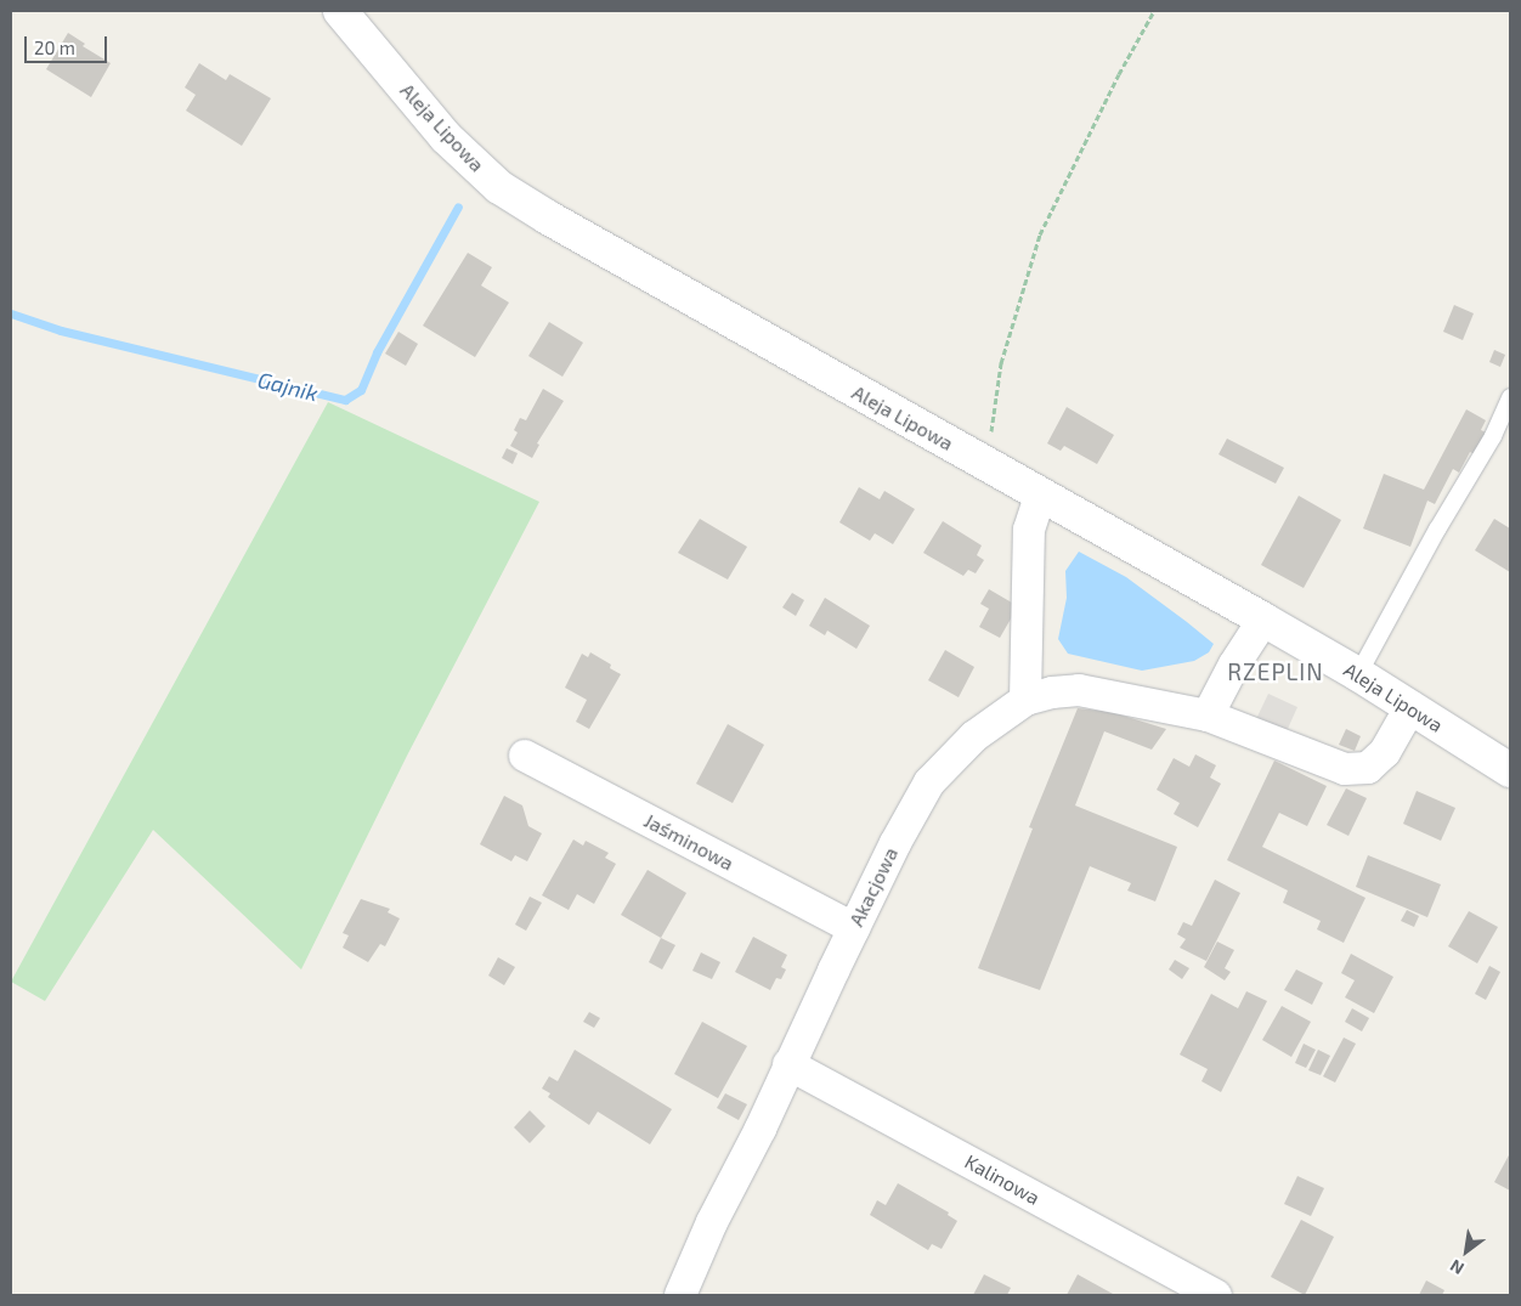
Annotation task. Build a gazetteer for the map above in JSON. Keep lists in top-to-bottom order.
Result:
{
  "streets": {
    "street": [
      "Aleja Lipowa",
      "Jaśminowa",
      "Akacjowa",
      "Kalinowa"
    ]
  },
  "crossings": [
    ["Jaśminowa", "Akacjowa"],
    ["Akacjowa", "Kalinowa"]
  ],
  "districts": ["RZEPLIN"],
  "water": ["Gajnik"],
  "scale_bar": "20 m",
  "north": "bottom left"
}
